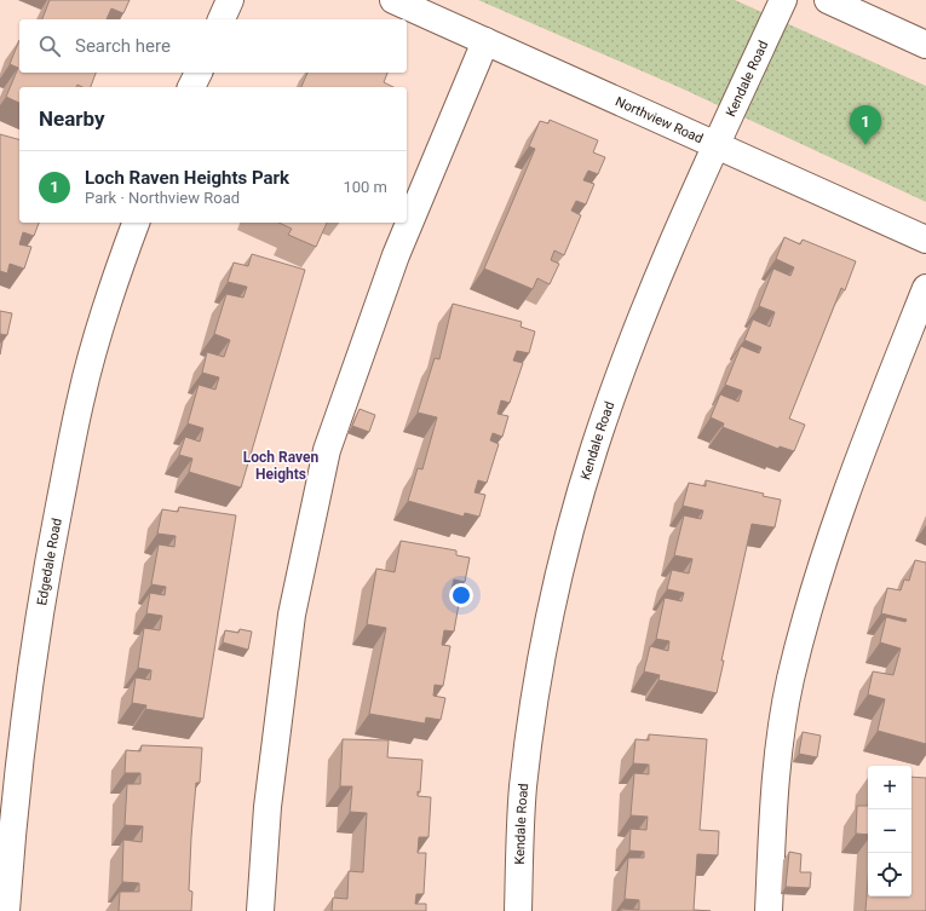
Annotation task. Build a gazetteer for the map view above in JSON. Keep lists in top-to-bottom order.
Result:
{
  "streets": {
    "street": ["Kendale Road", "Northview Road", "Edgedale Road"]
  },
  "crossings": [
    ["Kendale Road", "Northview Road"]
  ],
  "districts": ["Loch Raven Heights"],
  "page": {
    "search": "Search here",
    "heading": "Nearby",
    "pins": "1",
    "list": [
      {
        "mark": "1",
        "name": "Loch Raven Heights Park",
        "note": "Park · Northview Road",
        "value": "100 m"
      }
    ],
    "map_buttons": ["+", "−"]
  }
}
